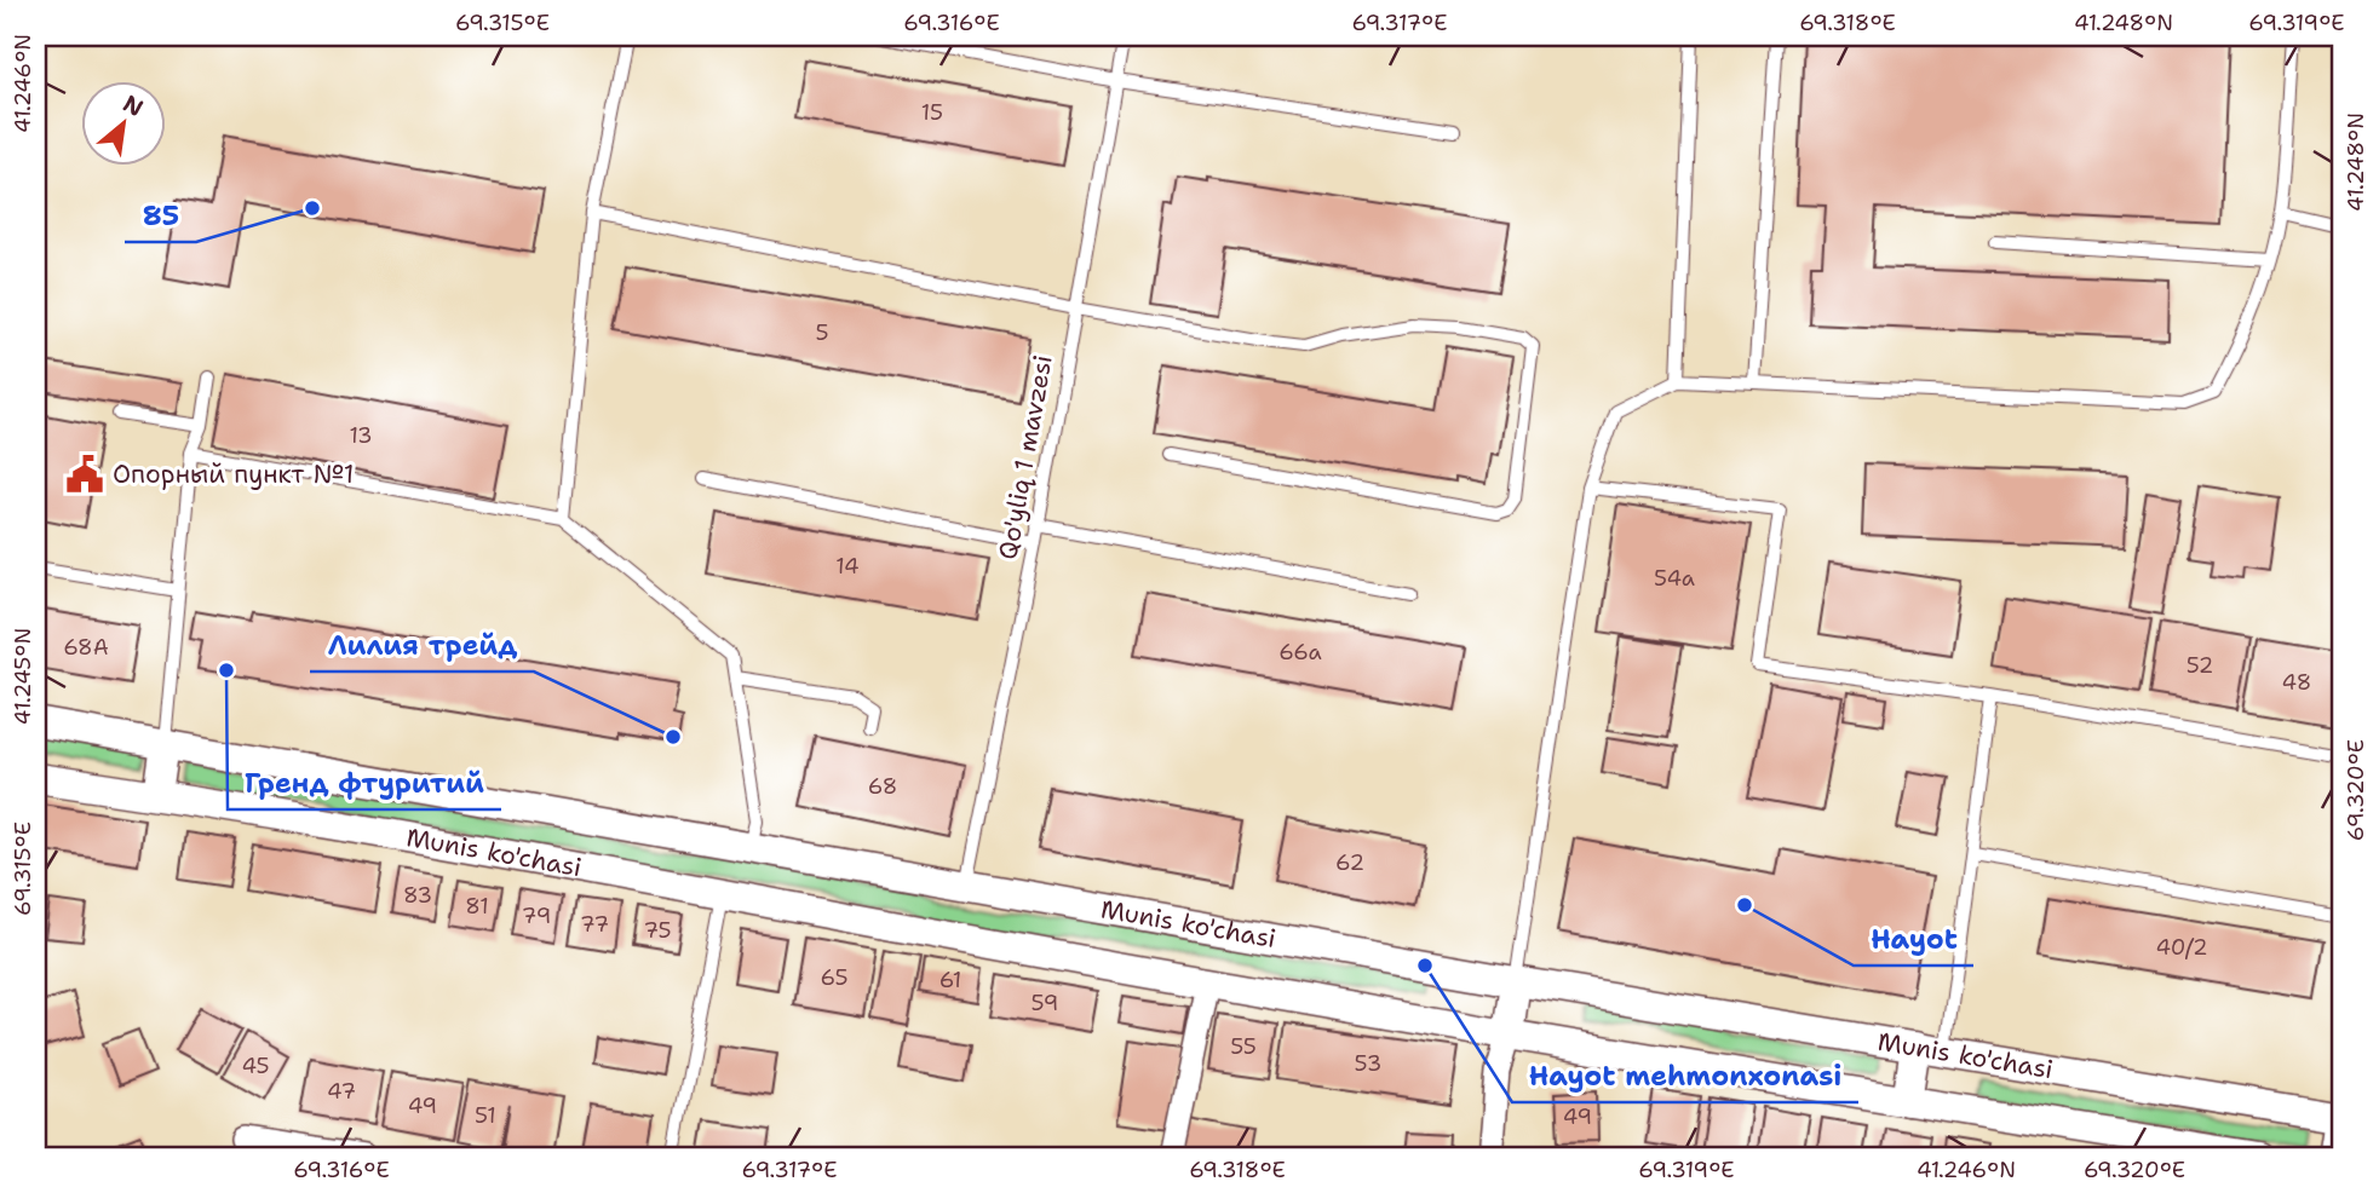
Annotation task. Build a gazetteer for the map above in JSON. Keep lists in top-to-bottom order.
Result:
{
  "streets": {
    "street": ["Munis ko'chasi"],
    "lane": ["Qo'yliq 1 mavzesi"]
  },
  "crossings": [
    ["Qo'yliq 1 mavzesi", "Munis ko'chasi"]
  ],
  "places": {
    "other": [
      "85",
      "Гренд фтуритий",
      "Лилия трейд",
      "Hayot",
      "Hayot mehmonxonasi"
    ],
    "public building": ["Опорный пункт №1"]
  },
  "house_numbers": [
    "15",
    "5",
    "13",
    "14",
    "54a",
    "68A",
    "66a",
    "52",
    "48",
    "68",
    "62",
    "83",
    "81",
    "79",
    "77",
    "75",
    "40/2",
    "65",
    "61",
    "59",
    "55",
    "53",
    "45",
    "47",
    "49",
    "51",
    "49"
  ],
  "north": "top right",
  "coordinates": [
    "69.315°E",
    "69.316°E",
    "69.317°E",
    "69.318°E",
    "41.248°N",
    "69.319°E",
    "41.246°N",
    "41.245°N",
    "69.320°E"
  ]
}
